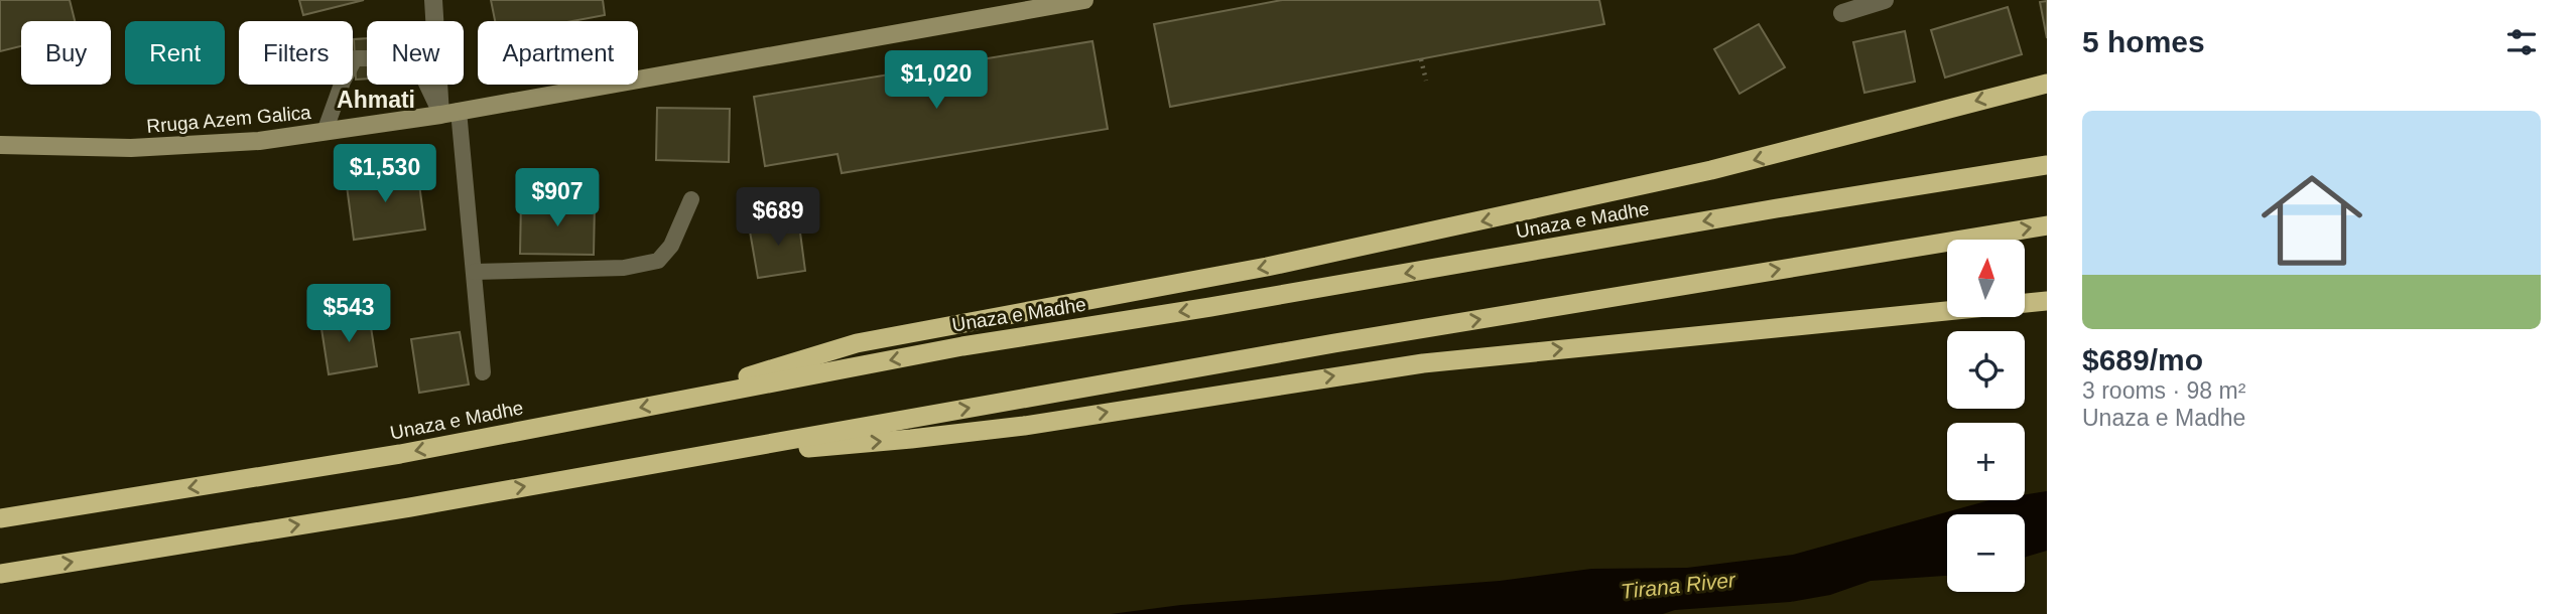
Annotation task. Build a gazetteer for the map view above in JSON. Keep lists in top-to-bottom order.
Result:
{
  "streets": {
    "highway": ["Unaza e Madhe"],
    "main road": ["Rruga Azem Galica"]
  },
  "districts": ["Ahmati"],
  "water": ["Tirana River"],
  "north": "top",
  "page": {
    "heading": "5 homes",
    "chip": [
      "Buy",
      "Rent",
      "Filters",
      "New",
      "Apartment"
    ],
    "price": [
      "$1,020",
      "$1,530",
      "$907",
      "$689",
      "$543"
    ],
    "list": [
      {
        "name": "$689/mo",
        "note": "3 rooms · 98 m² · Unaza e Madhe"
      }
    ],
    "map_buttons": ["+", "−"]
  }
}
